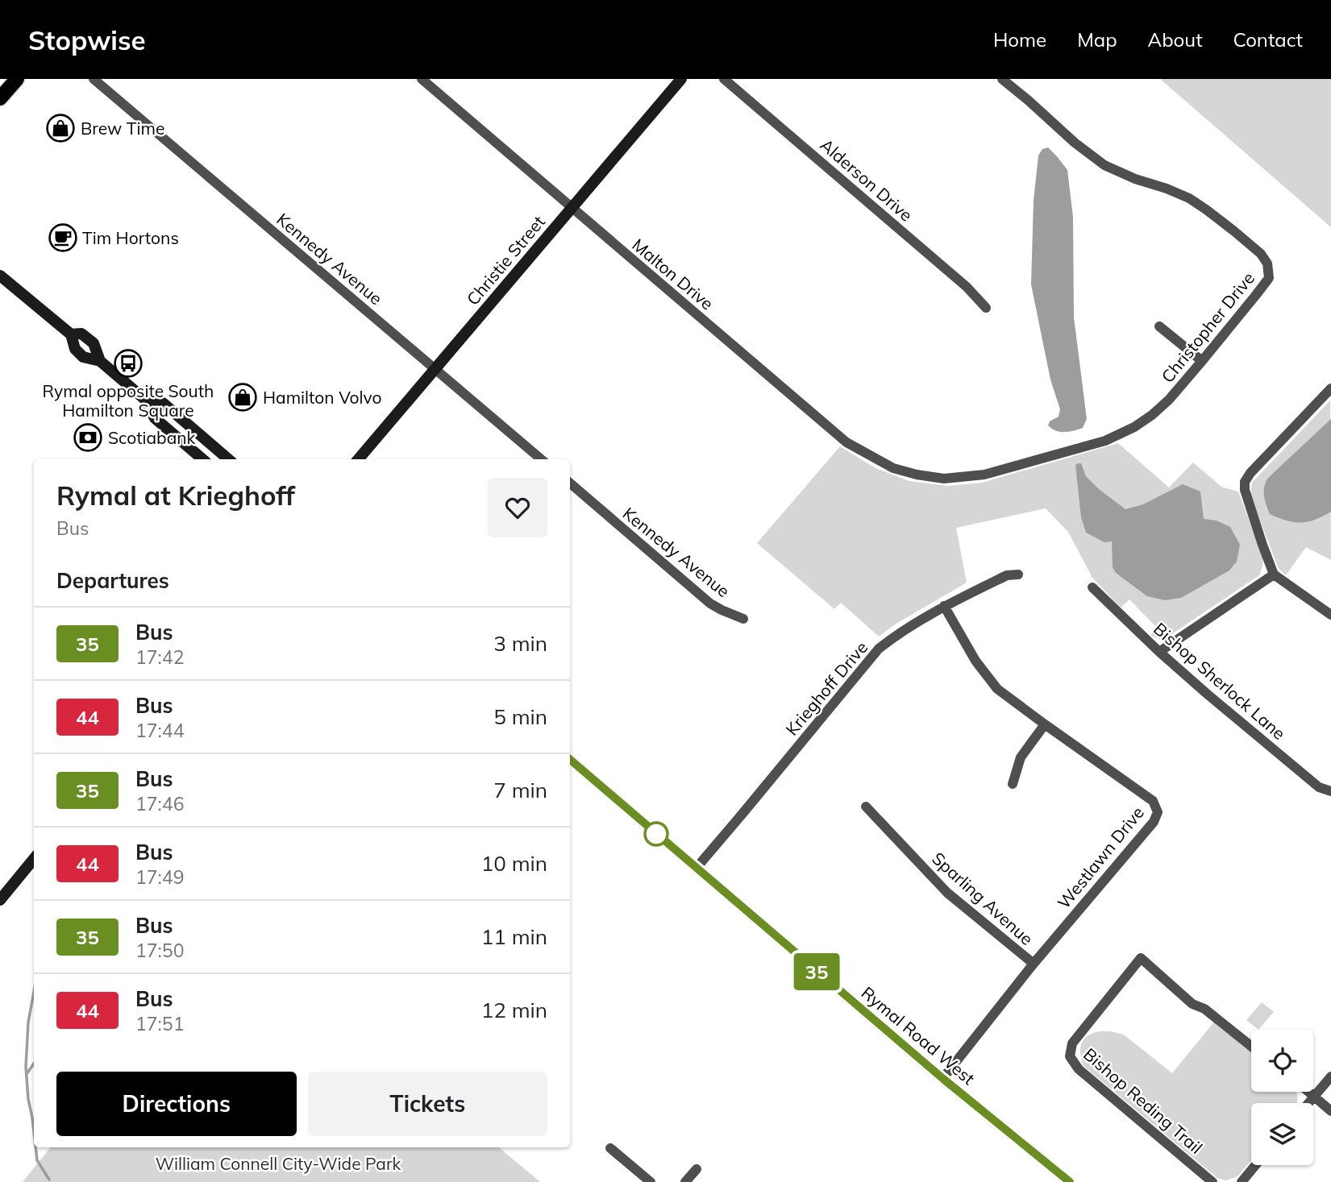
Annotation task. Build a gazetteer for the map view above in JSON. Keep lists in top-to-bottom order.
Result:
{
  "streets": {
    "main road": ["Christie Street", "Rymal Road West"],
    "street": [
      "Alderson Drive",
      "Kennedy Avenue",
      "Malton Drive",
      "Christopher Drive",
      "Bishop Sherlock Lane",
      "Krieghoff Drive",
      "Westlawn Drive",
      "Sparling Avenue",
      "Bishop Reding Trail"
    ]
  },
  "crossings": [
    ["Kennedy Avenue", "Christie Street"],
    ["Christie Street", "Malton Drive"],
    ["Malton Drive", "Christopher Drive"],
    ["Krieghoff Drive", "Westlawn Drive"],
    ["Krieghoff Drive", "Rymal Road West"],
    ["Westlawn Drive", "Sparling Avenue"],
    ["Westlawn Drive", "Rymal Road West"]
  ],
  "parks": ["William Connell City-Wide Park"],
  "places": {
    "shop": ["Brew Time", "Hamilton Volvo"],
    "cafe": ["Tim Hortons"],
    "bus stop": ["Rymal opposite South Hamilton Square"],
    "bank": ["Scotiabank"]
  },
  "lines": ["bus line 35"],
  "page": {
    "header": "Stopwise",
    "nav": [
      "Home",
      "Map",
      "About",
      "Contact"
    ],
    "on_map": "35",
    "heading": [
      ["Rymal at Krieghoff", "Bus"],
      "Departures"
    ],
    "list": [
      {
        "mark": "35",
        "name": "Bus",
        "note": "17:42",
        "value": "3 min"
      },
      {
        "mark": "44",
        "name": "Bus",
        "note": "17:44",
        "value": "5 min"
      },
      {
        "mark": "35",
        "name": "Bus",
        "note": "17:46",
        "value": "7 min"
      },
      {
        "mark": "44",
        "name": "Bus",
        "note": "17:49",
        "value": "10 min"
      },
      {
        "mark": "35",
        "name": "Bus",
        "note": "17:50",
        "value": "11 min"
      },
      {
        "mark": "44",
        "name": "Bus",
        "note": "17:51",
        "value": "12 min"
      }
    ],
    "buttons": ["Directions", "Tickets"]
  }
}
